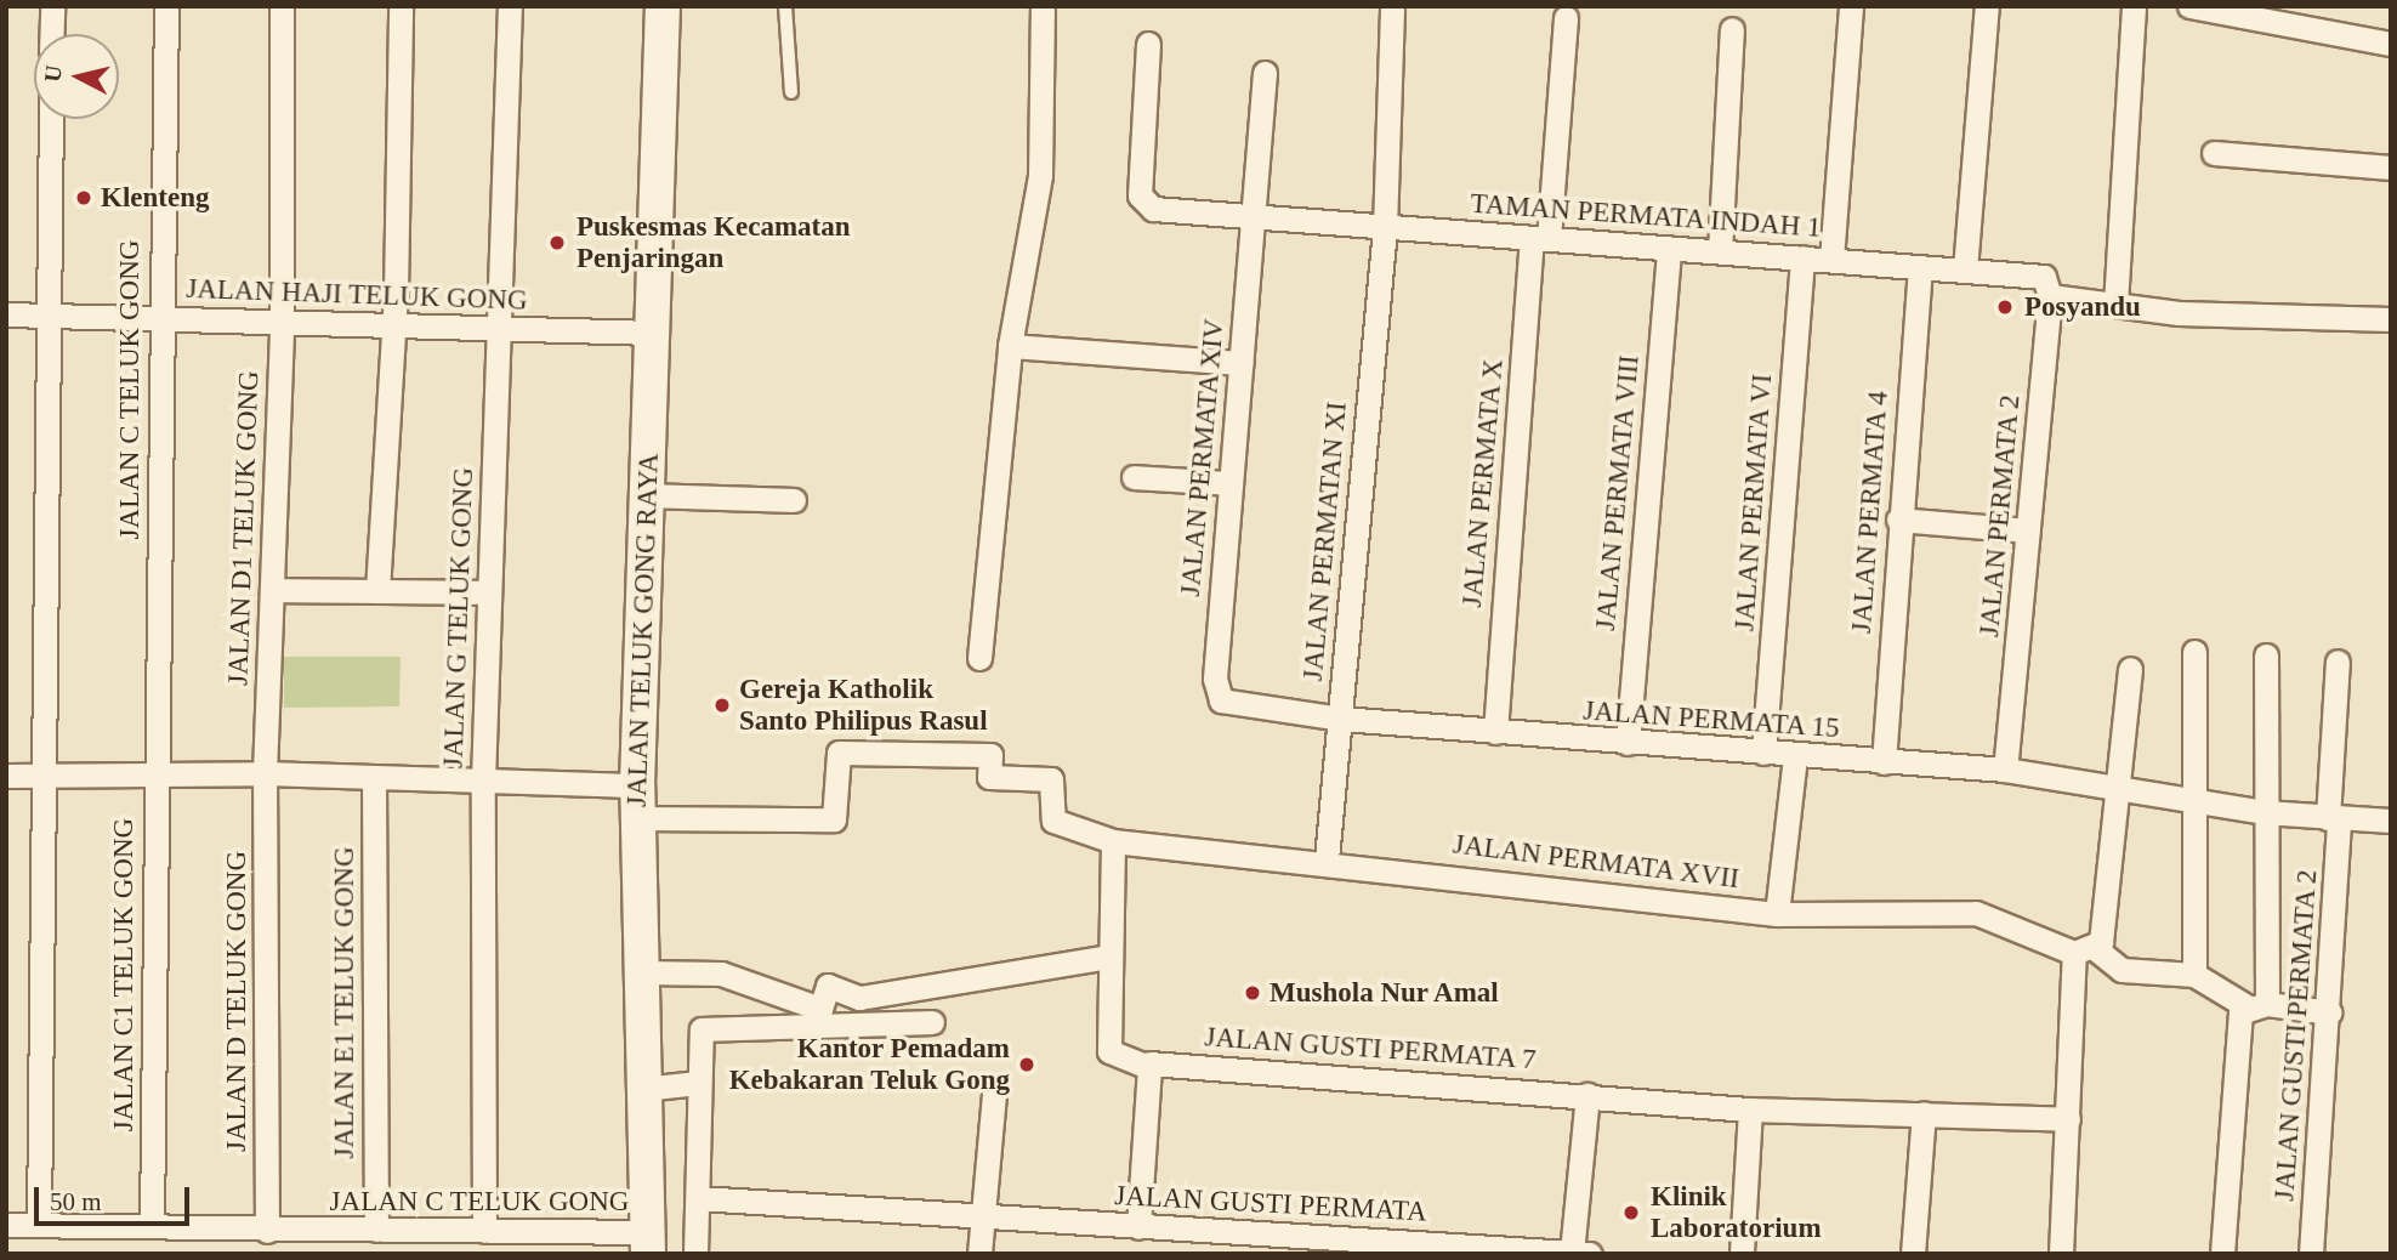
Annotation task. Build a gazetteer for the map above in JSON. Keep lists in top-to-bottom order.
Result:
{
  "streets": {
    "main road": ["JALAN TELUK GONG RAYA"],
    "street": [
      "TAMAN PERMATA INDAH 1",
      "JALAN HAJI TELUK GONG",
      "JALAN C TELUK GONG",
      "JALAN PERMATA XIV",
      "JALAN PERMATA X",
      "JALAN PERMATA VIII",
      "JALAN PERMATA VI",
      "JALAN PERMATA 4",
      "JALAN PERMATA 2",
      "JALAN D1 TELUK GONG",
      "JALAN PERMATAN XI",
      "JALAN G TELUK GONG",
      "JALAN PERMATA 15",
      "JALAN PERMATA XVII",
      "JALAN C1 TELUK GONG",
      "JALAN D TELUK GONG",
      "JALAN E1 TELUK GONG",
      "JALAN GUSTI PERMATA 2",
      "JALAN GUSTI PERMATA 7",
      "JALAN GUSTI PERMATA"
    ]
  },
  "crossings": [
    ["TAMAN PERMATA INDAH 1", "JALAN PERMATA XIV"],
    ["TAMAN PERMATA INDAH 1", "JALAN PERMATA X"],
    ["TAMAN PERMATA INDAH 1", "JALAN PERMATA VIII"],
    ["TAMAN PERMATA INDAH 1", "JALAN PERMATA VI"],
    ["TAMAN PERMATA INDAH 1", "JALAN PERMATA 4"],
    ["TAMAN PERMATA INDAH 1", "JALAN PERMATA 2"],
    ["TAMAN PERMATA INDAH 1", "JALAN PERMATAN XI"],
    ["JALAN HAJI TELUK GONG", "JALAN C TELUK GONG"],
    ["JALAN HAJI TELUK GONG", "JALAN D1 TELUK GONG"],
    ["JALAN HAJI TELUK GONG", "JALAN G TELUK GONG"],
    ["JALAN HAJI TELUK GONG", "JALAN TELUK GONG RAYA"],
    ["JALAN C TELUK GONG", "JALAN G TELUK GONG"],
    ["JALAN C TELUK GONG", "JALAN TELUK GONG RAYA"],
    ["JALAN C TELUK GONG", "JALAN C1 TELUK GONG"],
    ["JALAN C TELUK GONG", "JALAN D TELUK GONG"],
    ["JALAN C TELUK GONG", "JALAN E1 TELUK GONG"],
    ["JALAN PERMATA XIV", "JALAN PERMATA 15"],
    ["JALAN PERMATA X", "JALAN PERMATA 15"],
    ["JALAN PERMATA VIII", "JALAN PERMATA 15"],
    ["JALAN PERMATA VI", "JALAN PERMATA 15"],
    ["JALAN PERMATA 4", "JALAN PERMATA 15"],
    ["JALAN PERMATA 2", "JALAN PERMATA 15"],
    ["JALAN D1 TELUK GONG", "JALAN D TELUK GONG"],
    ["JALAN PERMATAN XI", "JALAN PERMATA 15"],
    ["JALAN PERMATAN XI", "JALAN PERMATA XVII"],
    ["JALAN TELUK GONG RAYA", "JALAN PERMATA XVII"],
    ["JALAN PERMATA 15", "JALAN GUSTI PERMATA 2"]
  ],
  "places": [
    "Klenteng",
    "Puskesmas Kecamatan Penjaringan",
    "Posyandu",
    "Gereja Katholik Santo Philipus Rasul",
    "Mushola Nur Amal",
    "Kantor Pemadam Kebakaran Teluk Gong",
    "Klinik Laboratorium"
  ],
  "scale_bar": "50 m",
  "north": "left"
}
